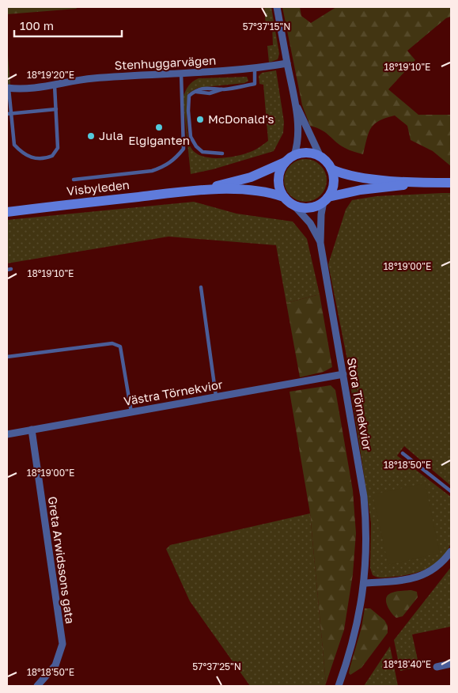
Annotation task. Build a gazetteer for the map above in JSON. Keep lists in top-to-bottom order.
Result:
{
  "streets": {
    "main road": ["Visbyleden"],
    "street": [
      "Stenhuggarvägen",
      "Västra Törnekvior",
      "Stora Törnekvior",
      "Greta Arwidssons gata"
    ]
  },
  "crossings": [
    ["Västra Törnekvior", "Stora Törnekvior"],
    ["Västra Törnekvior", "Greta Arwidssons gata"]
  ],
  "places": ["McDonald's", "Elgiganten", "Jula"],
  "scale_bar": "100 m",
  "coordinates": [
    "57°37'15\"N",
    "18°19'10\"E",
    "18°19'20\"E",
    "18°19'00\"E",
    "18°18'50\"E",
    "18°18'40\"E",
    "57°37'25\"N"
  ]
}
